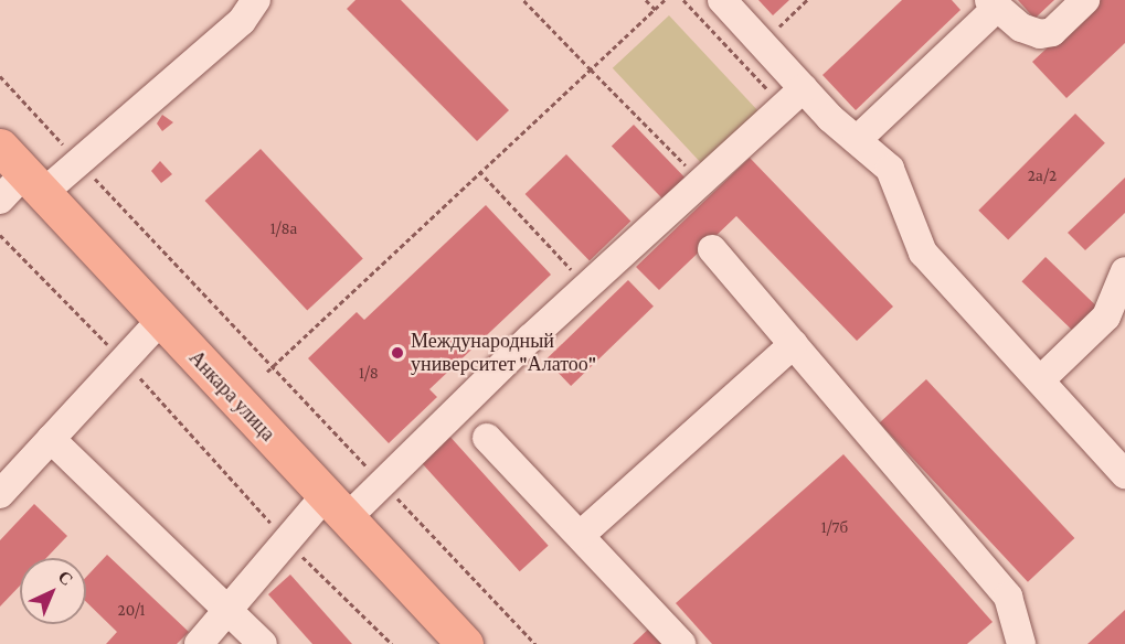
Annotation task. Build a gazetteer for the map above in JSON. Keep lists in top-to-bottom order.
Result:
{
  "streets": {
    "main road": ["Анкара улица"]
  },
  "places": ["Международный университет \"Алатоо\""],
  "house_numbers": [
    "2а/2",
    "1/8а",
    "1/8",
    "1/7б",
    "20/1"
  ],
  "north": "top right"
}
